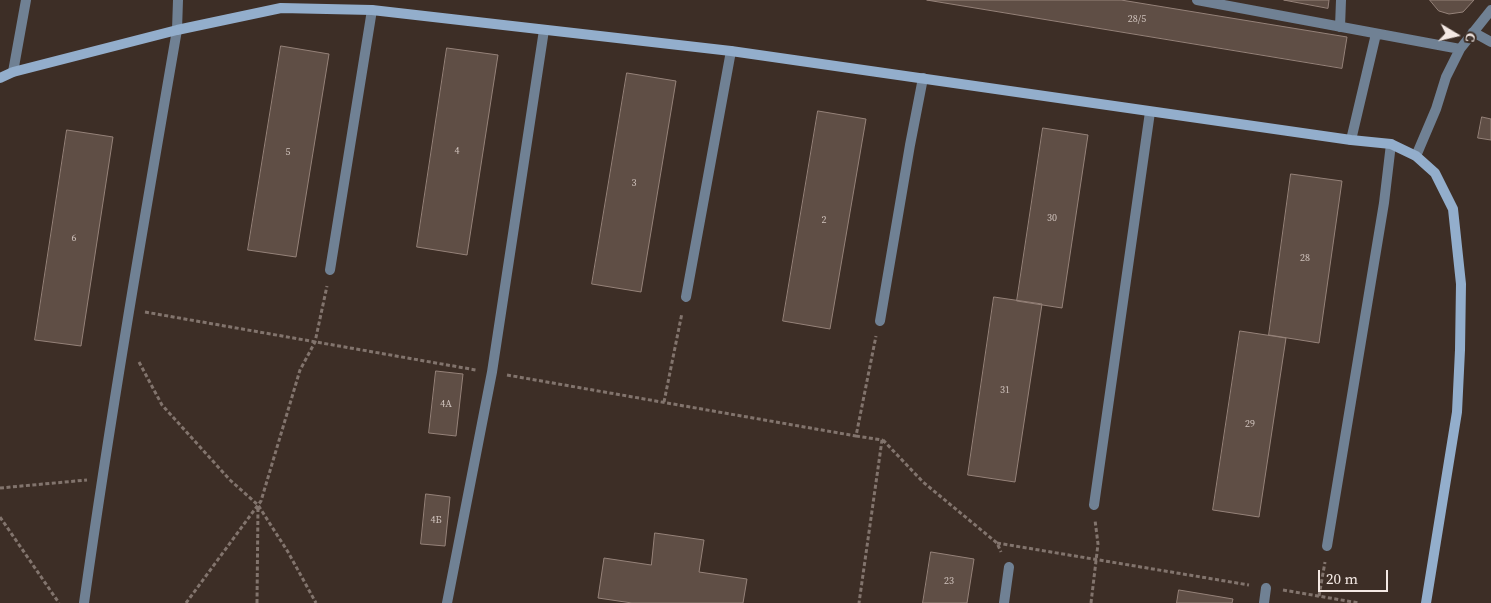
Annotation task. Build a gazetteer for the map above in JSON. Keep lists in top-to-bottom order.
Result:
{
  "house_numbers": [
    "28/5",
    "4",
    "5",
    "3",
    "30",
    "2",
    "6",
    "28",
    "31",
    "4А",
    "29",
    "4Б",
    "23"
  ],
  "scale_bar": "20 m",
  "north": "right"
}
